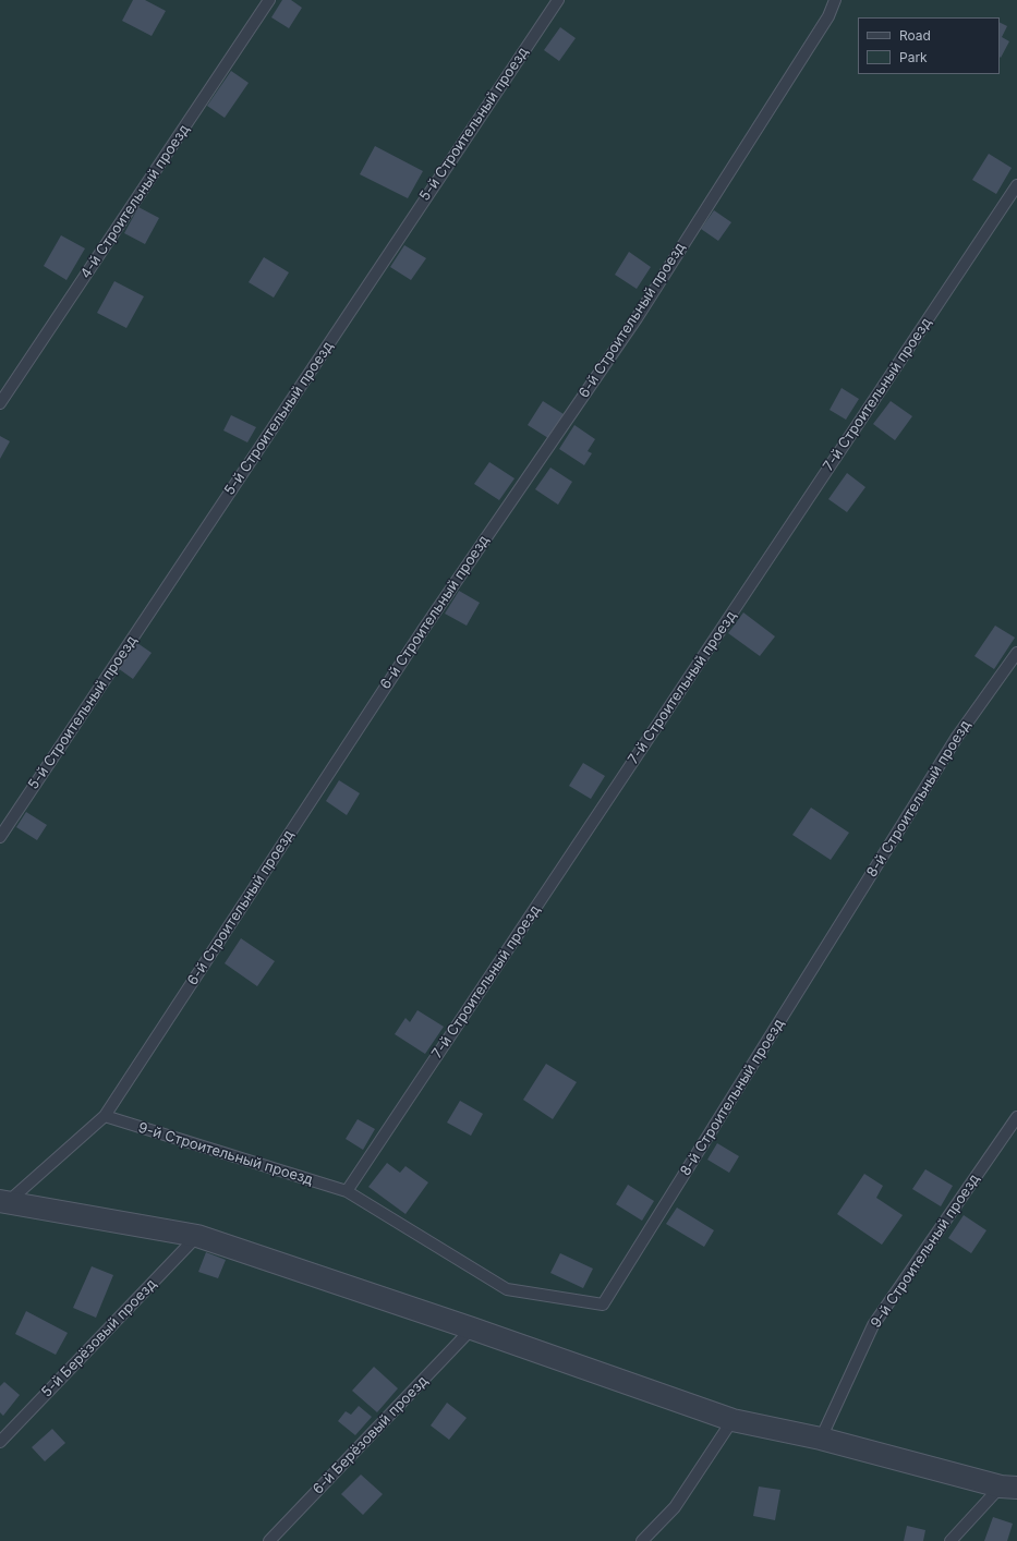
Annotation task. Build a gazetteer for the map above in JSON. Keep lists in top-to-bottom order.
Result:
{
  "streets": {
    "lane": [
      "5-й Строительный проезд",
      "4-й Строительный проезд",
      "6-й Строительный проезд",
      "7-й Строительный проезд",
      "8-й Строительный проезд",
      "9-й Строительный проезд",
      "5-й Берёзовый проезд",
      "6-й Берёзовый проезд"
    ]
  },
  "crossings": [
    ["6-й Строительный проезд", "9-й Строительный проезд"],
    ["7-й Строительный проезд", "8-й Строительный проезд"],
    ["7-й Строительный проезд", "9-й Строительный проезд"],
    ["8-й Строительный проезд", "9-й Строительный проезд"]
  ],
  "legend": ["Road", "Park"]
}
